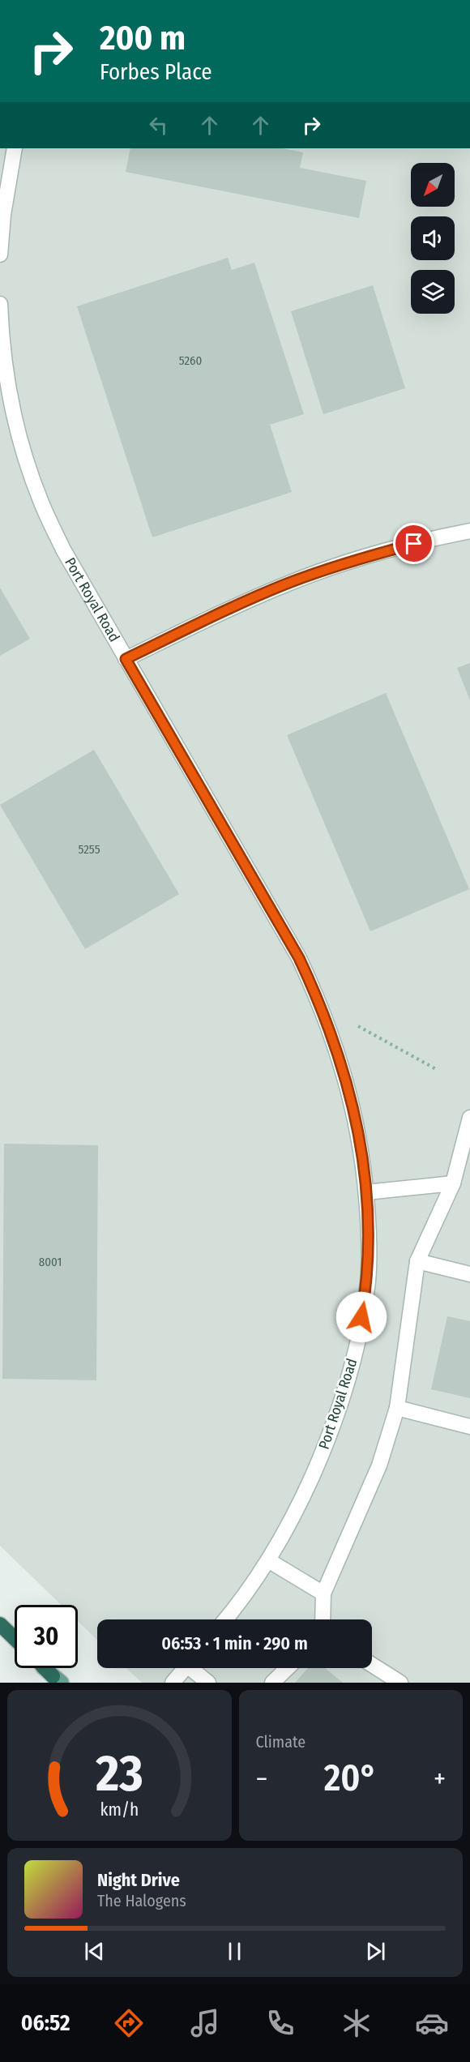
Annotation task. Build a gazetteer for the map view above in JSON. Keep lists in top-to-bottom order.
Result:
{
  "streets": {
    "street": ["Port Royal Road"]
  },
  "house_numbers": ["5260", "5255", "8001"],
  "north": "bottom left",
  "page": {
    "turn": ["200 m", "Forbes Place"],
    "limit": "30",
    "trip": "06:53 · 1 min · 290 m",
    "tile": "Climate",
    "heat": ["−", "20°", "+"],
    "song": ["Night Drive", "The Halogens"],
    "tabs": "06:52",
    "gauge": ["23", "km/h"]
  }
}
